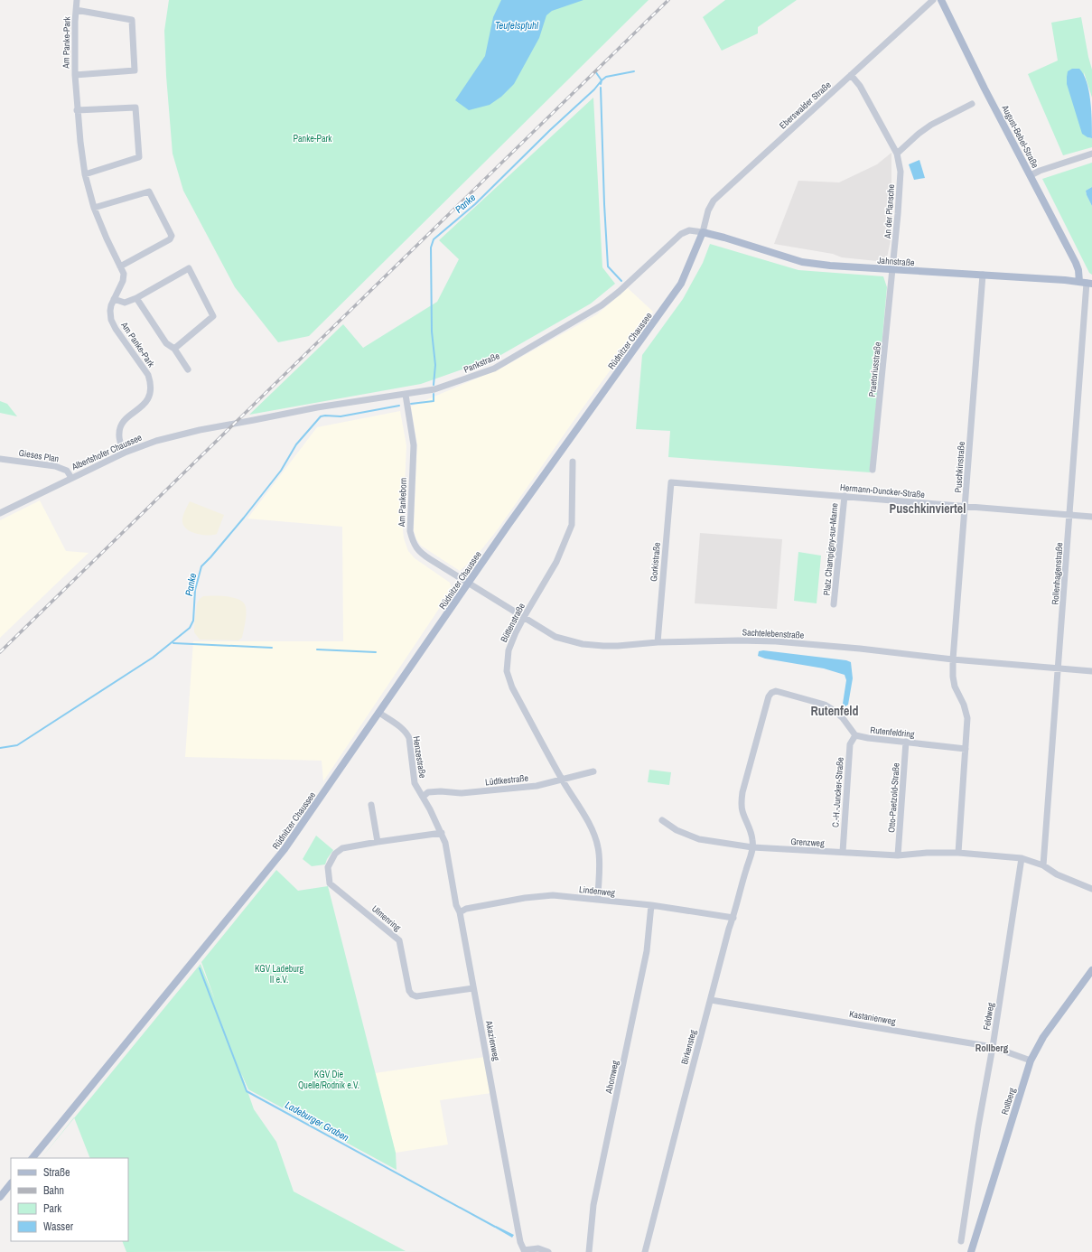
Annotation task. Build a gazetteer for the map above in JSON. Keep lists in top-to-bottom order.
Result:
{
  "streets": {
    "main road": [
      "August-Bebel-Straße",
      "Jahnstraße",
      "Rüdnitzer Chaussee",
      "Rollberg"
    ],
    "street": [
      "Am Panke-Park",
      "Eberswalder Straße",
      "An der Plansche",
      "Pankstraße",
      "Praetoriusstraße",
      "Albertshofer Chaussee",
      "Gieses Plan",
      "Puschkinstraße",
      "Hermann-Duncker-Straße",
      "Am Pankeborn",
      "Platz Champigny-sur-Marne",
      "Gorkistraße",
      "Rollenhagenstraße",
      "Büttenstraße",
      "Sachtelebenstraße",
      "Rutenfeldring",
      "Henzestraße",
      "Lüdtkestraße",
      "C.-H.-Juncker-Straße",
      "Otto-Paetzold-Straße",
      "Grenzweg",
      "Lindenweg",
      "Ulmenring",
      "Feldweg",
      "Kastanienweg",
      "Akazienweg",
      "Birkensteg",
      "Ahornweg"
    ]
  },
  "crossings": [
    ["Am Panke-Park", "Albertshofer Chaussee"],
    ["Eberswalder Straße", "An der Plansche"],
    ["Eberswalder Straße", "Jahnstraße"],
    ["Eberswalder Straße", "Rüdnitzer Chaussee"],
    ["Eberswalder Straße", "Pankstraße"],
    ["August-Bebel-Straße", "Jahnstraße"],
    ["August-Bebel-Straße", "Rollenhagenstraße"],
    ["An der Plansche", "Jahnstraße"],
    ["An der Plansche", "Praetoriusstraße"],
    ["Jahnstraße", "Rüdnitzer Chaussee"],
    ["Jahnstraße", "Pankstraße"],
    ["Jahnstraße", "Praetoriusstraße"],
    ["Jahnstraße", "Puschkinstraße"],
    ["Jahnstraße", "Rollenhagenstraße"],
    ["Rüdnitzer Chaussee", "Pankstraße"],
    ["Rüdnitzer Chaussee", "Am Pankeborn"],
    ["Rüdnitzer Chaussee", "Sachtelebenstraße"],
    ["Rüdnitzer Chaussee", "Henzestraße"],
    ["Pankstraße", "Albertshofer Chaussee"],
    ["Pankstraße", "Am Pankeborn"],
    ["Albertshofer Chaussee", "Gieses Plan"],
    ["Puschkinstraße", "Hermann-Duncker-Straße"],
    ["Puschkinstraße", "Sachtelebenstraße"],
    ["Hermann-Duncker-Straße", "Platz Champigny-sur-Marne"],
    ["Hermann-Duncker-Straße", "Gorkistraße"],
    ["Hermann-Duncker-Straße", "Rollenhagenstraße"],
    ["Am Pankeborn", "Sachtelebenstraße"],
    ["Gorkistraße", "Sachtelebenstraße"],
    ["Rollenhagenstraße", "Sachtelebenstraße"],
    ["Büttenstraße", "Sachtelebenstraße"],
    ["Büttenstraße", "Lüdtkestraße"],
    ["Büttenstraße", "Lindenweg"],
    ["Rutenfeldring", "C.-H.-Juncker-Straße"],
    ["Rutenfeldring", "Otto-Paetzold-Straße"],
    ["Henzestraße", "Lüdtkestraße"],
    ["Henzestraße", "Ulmenring"],
    ["Henzestraße", "Akazienweg"],
    ["C.-H.-Juncker-Straße", "Grenzweg"],
    ["Otto-Paetzold-Straße", "Grenzweg"],
    ["Grenzweg", "Feldweg"],
    ["Grenzweg", "Birkensteg"],
    ["Lindenweg", "Akazienweg"],
    ["Lindenweg", "Birkensteg"],
    ["Lindenweg", "Ahornweg"],
    ["Ulmenring", "Akazienweg"],
    ["Feldweg", "Kastanienweg"],
    ["Kastanienweg", "Birkensteg"],
    ["Kastanienweg", "Rollberg"]
  ],
  "districts": ["Puschkinviertel", "Rutenfeld", "Rollberg"],
  "water": ["Teufelspfuhl", "Panke", "Ladeburger Graben"],
  "parks": ["Panke-Park", "KGV Ladeburg II e.V.", "KGV Die Quelle/Rodnik e.V."],
  "legend": [
    "Straße",
    "Bahn",
    "Park",
    "Wasser"
  ]
}
